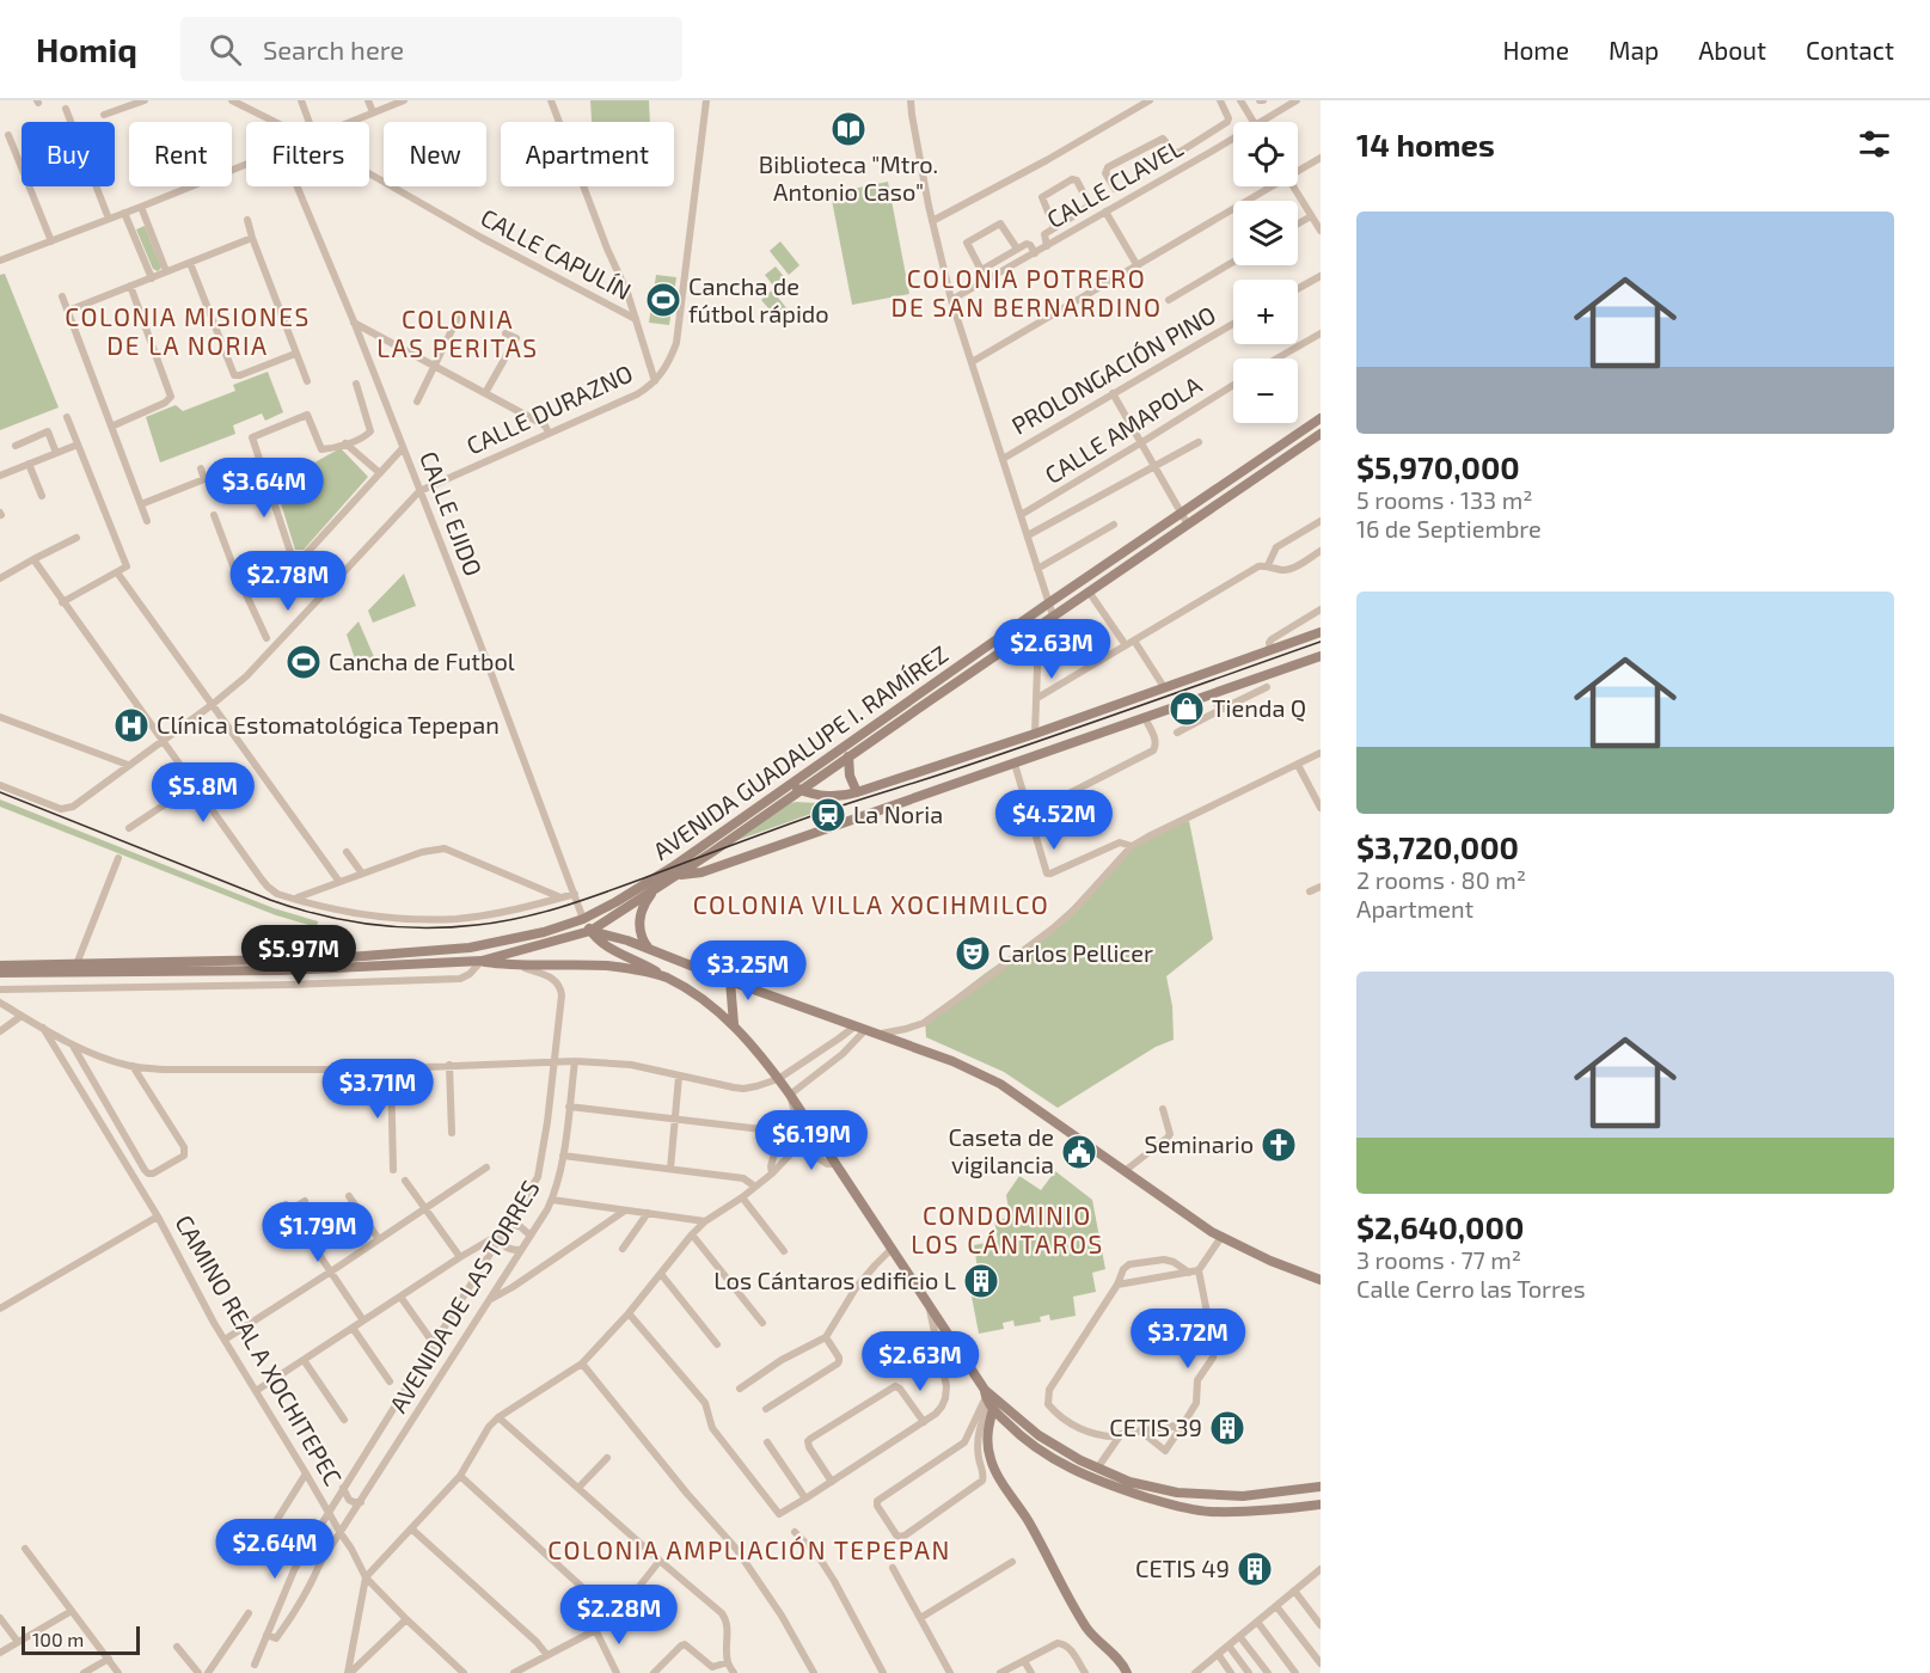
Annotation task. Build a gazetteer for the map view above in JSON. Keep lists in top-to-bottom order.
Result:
{
  "streets": {
    "main road": ["AVENIDA GUADALUPE I. RAMÍREZ"],
    "street": [
      "CALLE CLAVEL",
      "CALLE CAPULÍN",
      "PROLONGACIÓN PINO",
      "CALLE DURAZNO",
      "CALLE AMAPOLA",
      "CALLE EJIDO",
      "AVENIDA DE LAS TORRES",
      "CAMINO REAL A XOCHITEPEC"
    ]
  },
  "crossings": [
    ["CALLE DURAZNO", "CALLE EJIDO"],
    ["CALLE EJIDO", "AVENIDA GUADALUPE I. RAMÍREZ"],
    ["AVENIDA DE LAS TORRES", "CAMINO REAL A XOCHITEPEC"]
  ],
  "districts": [
    "COLONIA POTRERO DE SAN BERNARDINO",
    "COLONIA MISIONES DE LA NORIA",
    "COLONIA LAS PERITAS",
    "COLONIA VILLA XOCIHMILCO",
    "CONDOMINIO LOS CÁNTAROS",
    "COLONIA AMPLIACIÓN TEPEPAN"
  ],
  "places": {
    "library": ["Biblioteca \"Mtro. Antonio Caso\""],
    "sports": ["Cancha de fútbol rápido", "Cancha de Futbol"],
    "shop": ["Tienda Q"],
    "hospital": ["Clínica Estomatológica Tepepan"],
    "station": ["La Noria"],
    "theatre": ["Carlos Pellicer"],
    "church": ["Seminario"],
    "public building": ["Caseta de vigilancia"],
    "building": ["Los Cántaros edificio L", "CETIS 39", "CETIS 49"]
  },
  "scale_bar": "100 m",
  "page": {
    "header": "Homiq",
    "search": "Search here",
    "nav": [
      "Home",
      "Map",
      "About",
      "Contact"
    ],
    "heading": "14 homes",
    "map_buttons": ["+", "−"],
    "chip": [
      "Buy",
      "Rent",
      "Filters",
      "New",
      "Apartment"
    ],
    "list": [
      {
        "name": "$5,970,000",
        "note": "5 rooms · 133 m² · 16 de Septiembre"
      },
      {
        "name": "$3,720,000",
        "note": "2 rooms · 80 m² · Apartment"
      },
      {
        "name": "$2,640,000",
        "note": "3 rooms · 77 m² · Calle Cerro las Torres"
      }
    ],
    "price": [
      "$3.64M",
      "$2.78M",
      "$2.63M",
      "$5.8M",
      "$4.52M",
      "$5.97M",
      "$3.25M",
      "$3.71M",
      "$6.19M",
      "$1.79M",
      "$3.72M",
      "$2.63M",
      "$2.64M",
      "$2.28M"
    ],
    "scale": "100 m"
  }
}
